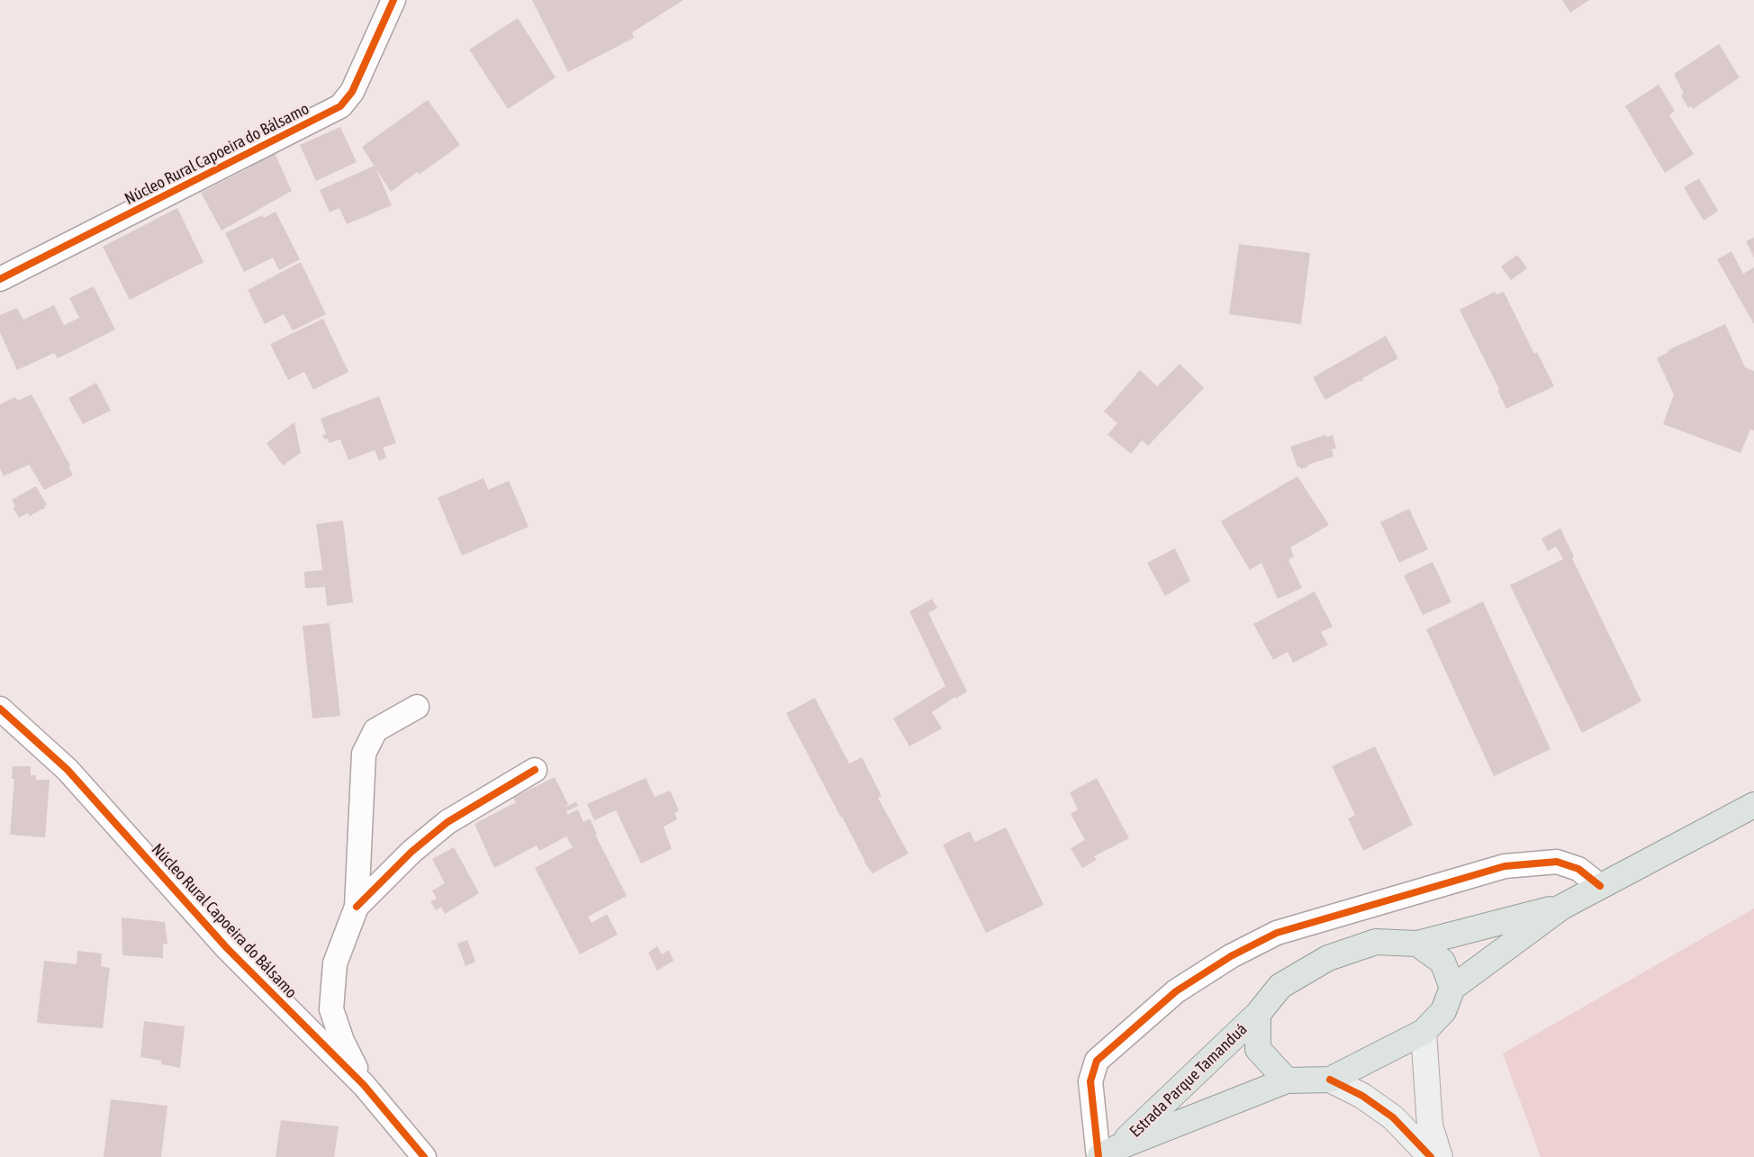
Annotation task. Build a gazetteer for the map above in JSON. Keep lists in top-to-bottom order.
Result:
{
  "streets": {
    "main road": ["Estrada Parque Tamanduá"],
    "street": ["Núcleo Rural Capoeira do Bálsamo"]
  }
}
